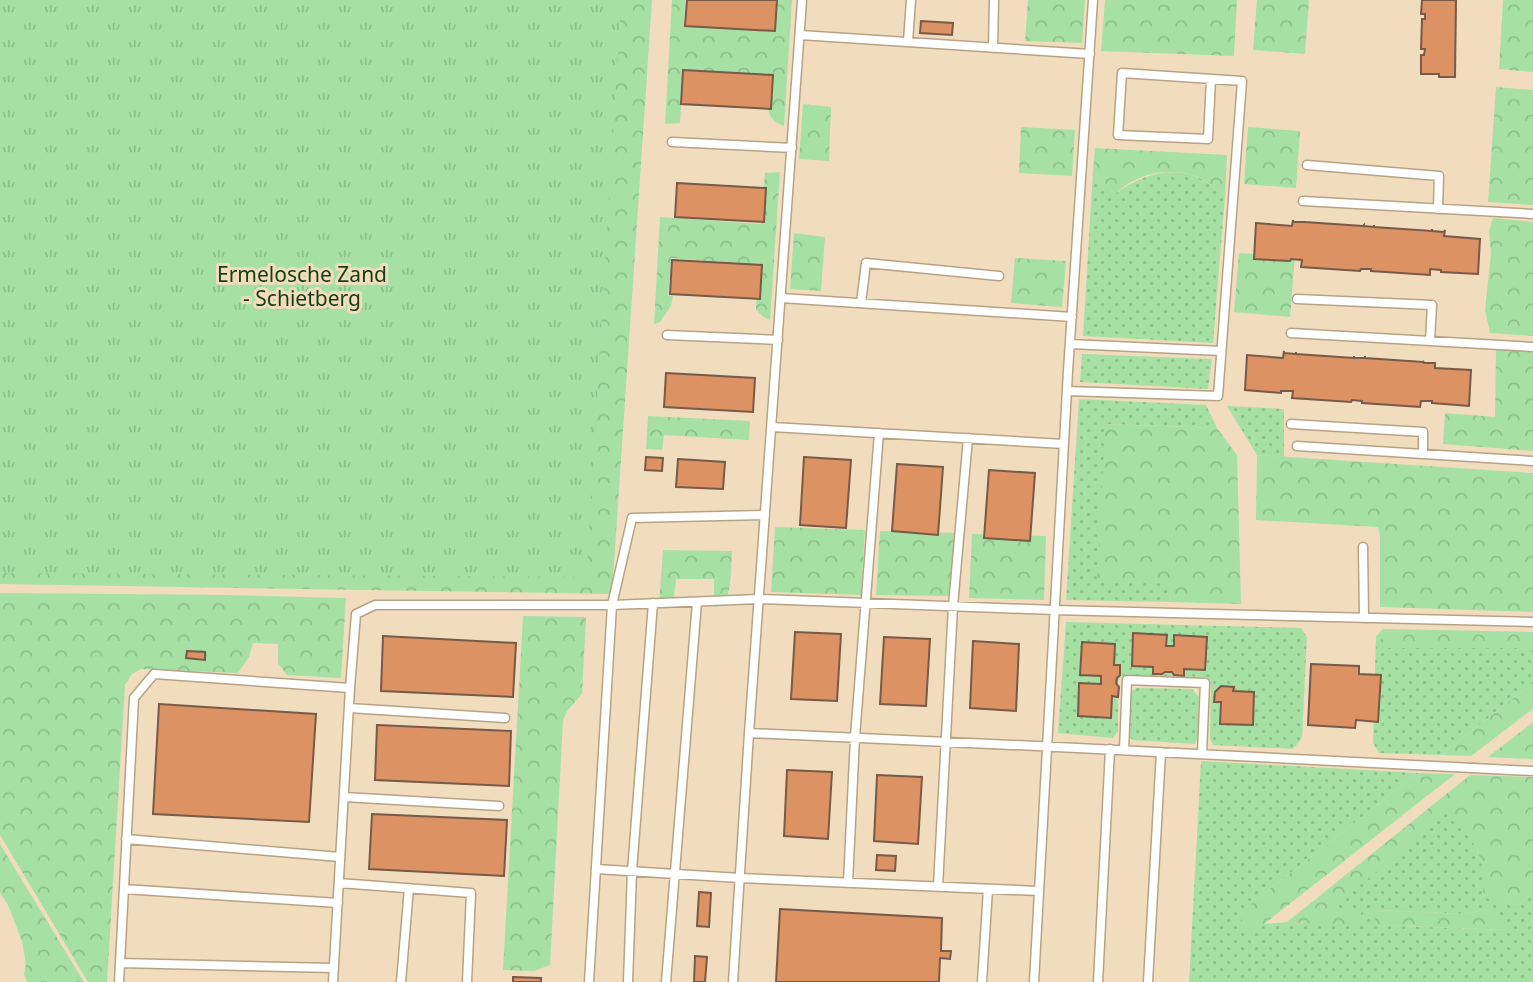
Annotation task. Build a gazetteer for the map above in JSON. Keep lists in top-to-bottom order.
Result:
{
  "parks": ["Ermelosche Zand - Schietberg"]
}
